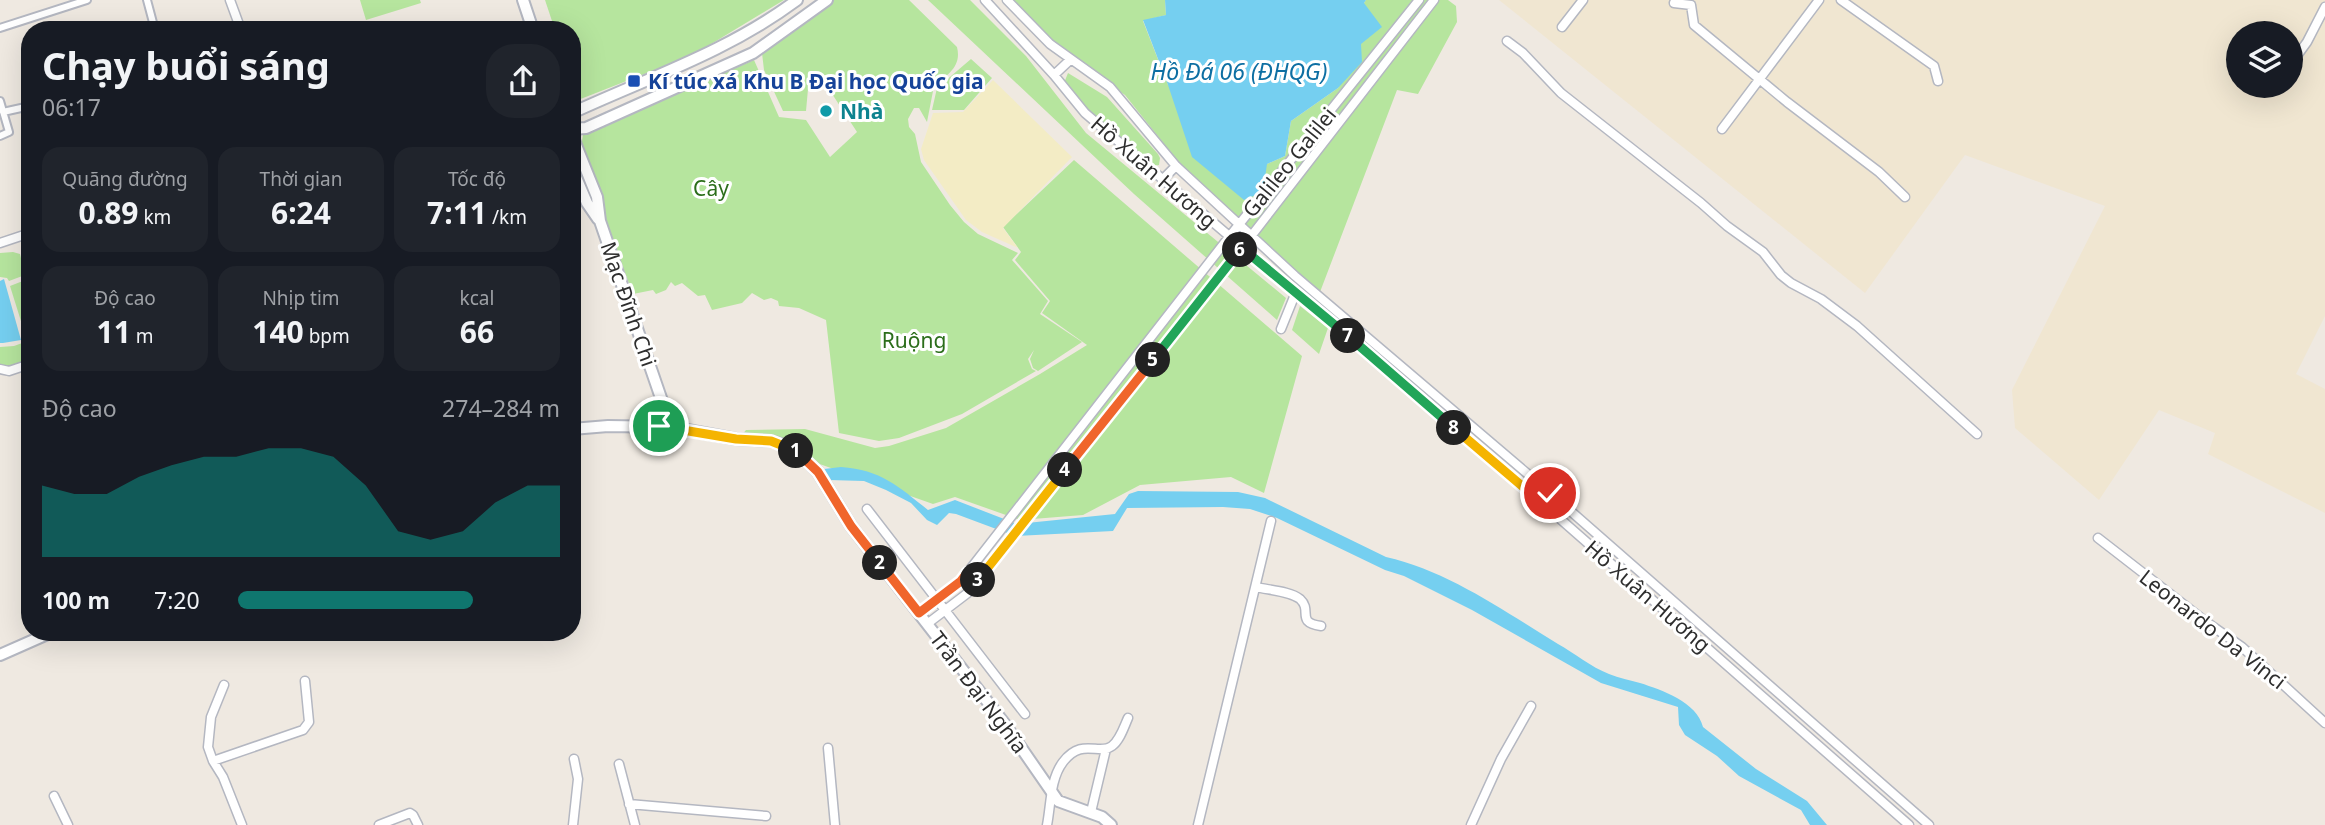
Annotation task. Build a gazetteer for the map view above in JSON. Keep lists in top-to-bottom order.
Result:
{
  "streets": {
    "street": [
      "Galileo Galilei",
      "Hồ Xuân Hương",
      "Mạc Đĩnh Chi",
      "Leonardo Da Vinci",
      "Trần Đại Nghĩa"
    ]
  },
  "crossings": [
    ["Galileo Galilei", "Hồ Xuân Hương"],
    ["Galileo Galilei", "Trần Đại Nghĩa"],
    ["Mạc Đĩnh Chi", "Trần Đại Nghĩa"]
  ],
  "water": ["Hồ Đá 06 (ĐHQG)"],
  "parks": ["Cây", "Ruộng"],
  "places": {
    "transit": ["Kí túc xá Khu B Đại học Quốc gia"],
    "other": ["Nhà"]
  },
  "page": {
    "heading": ["Chạy buổi sáng", "06:17"],
    "stats": [
      ["Quãng đường", "0.89 km"],
      ["Thời gian", "6:24"],
      ["Tốc độ", "7:11 /km"],
      ["Độ cao", "11 m"],
      ["Nhịp tim", "140 bpm"],
      ["kcal", "66"]
    ],
    "pins": [
      "6",
      "7",
      "5",
      "8",
      "1",
      "4",
      "2",
      "3"
    ],
    "chart": ["Độ cao", "274–284 m"],
    "list": [
      {
        "name": "100 m",
        "note": "7:20"
      }
    ]
  }
}
